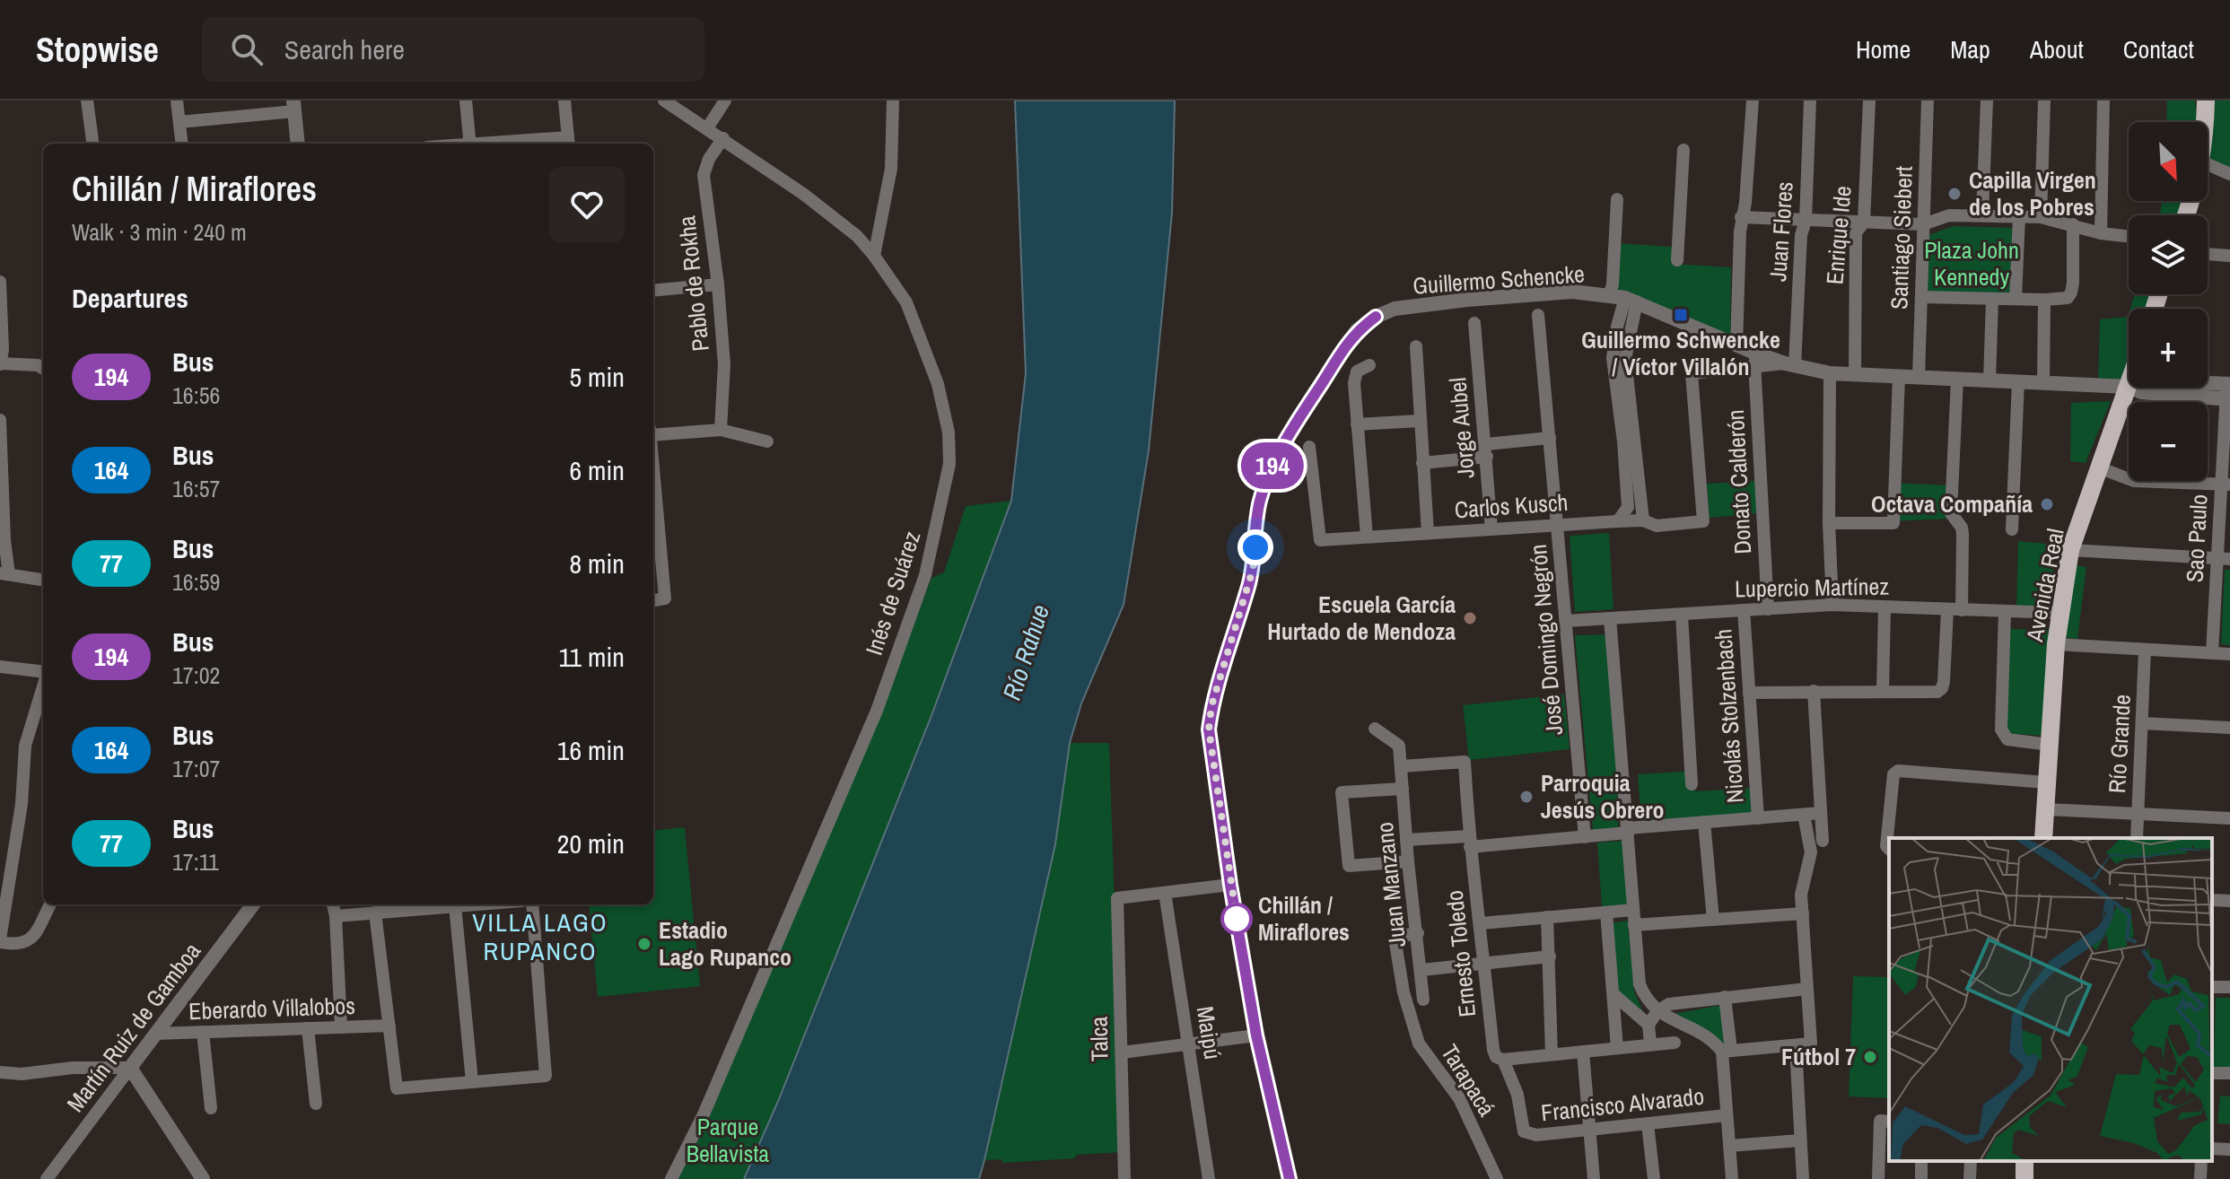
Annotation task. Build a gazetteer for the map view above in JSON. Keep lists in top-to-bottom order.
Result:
{
  "streets": {
    "main road": ["Avenida Real"],
    "street": [
      "Juan Flores",
      "Enrique Ide",
      "Santiago Siebert",
      "Guillermo Schencke",
      "Pablo de Rokha",
      "Jorge Aubel",
      "Donato Calderón",
      "Carlos Kusch",
      "Sao Paulo",
      "Lupercio Martínez",
      "Inés de Suárez",
      "José Domingo Negrón",
      "Nicolás Stolzenbach",
      "Río Grande",
      "Juan Manzano",
      "Ernesto Toledo",
      "Eberardo Villalobos",
      "Martín Ruiz de Gamboa",
      "Maipú",
      "Talca",
      "Tarapacá",
      "Francisco Alvarado"
    ]
  },
  "crossings": [
    ["Juan Flores", "Guillermo Schencke"],
    ["Enrique Ide", "Guillermo Schencke"],
    ["Santiago Siebert", "Guillermo Schencke"],
    ["Guillermo Schencke", "Donato Calderón"],
    ["Guillermo Schencke", "Carlos Kusch"],
    ["Guillermo Schencke", "Sao Paulo"],
    ["Guillermo Schencke", "Avenida Real"],
    ["Pablo de Rokha", "Inés de Suárez"],
    ["Jorge Aubel", "Carlos Kusch"],
    ["Donato Calderón", "Lupercio Martínez"],
    ["Carlos Kusch", "José Domingo Negrón"],
    ["Avenida Real", "Lupercio Martínez"],
    ["Lupercio Martínez", "José Domingo Negrón"],
    ["Lupercio Martínez", "Nicolás Stolzenbach"],
    ["Juan Manzano", "Ernesto Toledo"],
    ["Juan Manzano", "Tarapacá"],
    ["Ernesto Toledo", "Francisco Alvarado"],
    ["Eberardo Villalobos", "Martín Ruiz de Gamboa"],
    ["Maipú", "Talca"]
  ],
  "districts": ["VILLA LAGO RUPANCO"],
  "water": ["Río Rahue"],
  "parks": ["Plaza John Kennedy", "Parque Bellavista"],
  "places": {
    "other": [
      "Capilla Virgen de los Pobres",
      "Octava Compañía",
      "Escuela García Hurtado de Mendoza",
      "Parroquia Jesús Obrero",
      "Chillán / Miraflores",
      "Estadio Lago Rupanco",
      "Fútbol 7"
    ],
    "transit": ["Guillermo Schwencke / Víctor Villalón"]
  },
  "lines": ["bus line 194"],
  "north": "bottom right",
  "page": {
    "header": "Stopwise",
    "search": "Search here",
    "nav": [
      "Home",
      "Map",
      "About",
      "Contact"
    ],
    "on_map": "194",
    "map_buttons": ["+", "−"],
    "heading": [
      ["Chillán / Miraflores", "Walk · 3 min · 240 m"],
      "Departures"
    ],
    "list": [
      {
        "mark": "194",
        "name": "Bus",
        "note": "16:56",
        "value": "5 min"
      },
      {
        "mark": "164",
        "name": "Bus",
        "note": "16:57",
        "value": "6 min"
      },
      {
        "mark": "77",
        "name": "Bus",
        "note": "16:59",
        "value": "8 min"
      },
      {
        "mark": "194",
        "name": "Bus",
        "note": "17:02",
        "value": "11 min"
      },
      {
        "mark": "164",
        "name": "Bus",
        "note": "17:07",
        "value": "16 min"
      },
      {
        "mark": "77",
        "name": "Bus",
        "note": "17:11",
        "value": "20 min"
      }
    ]
  }
}
